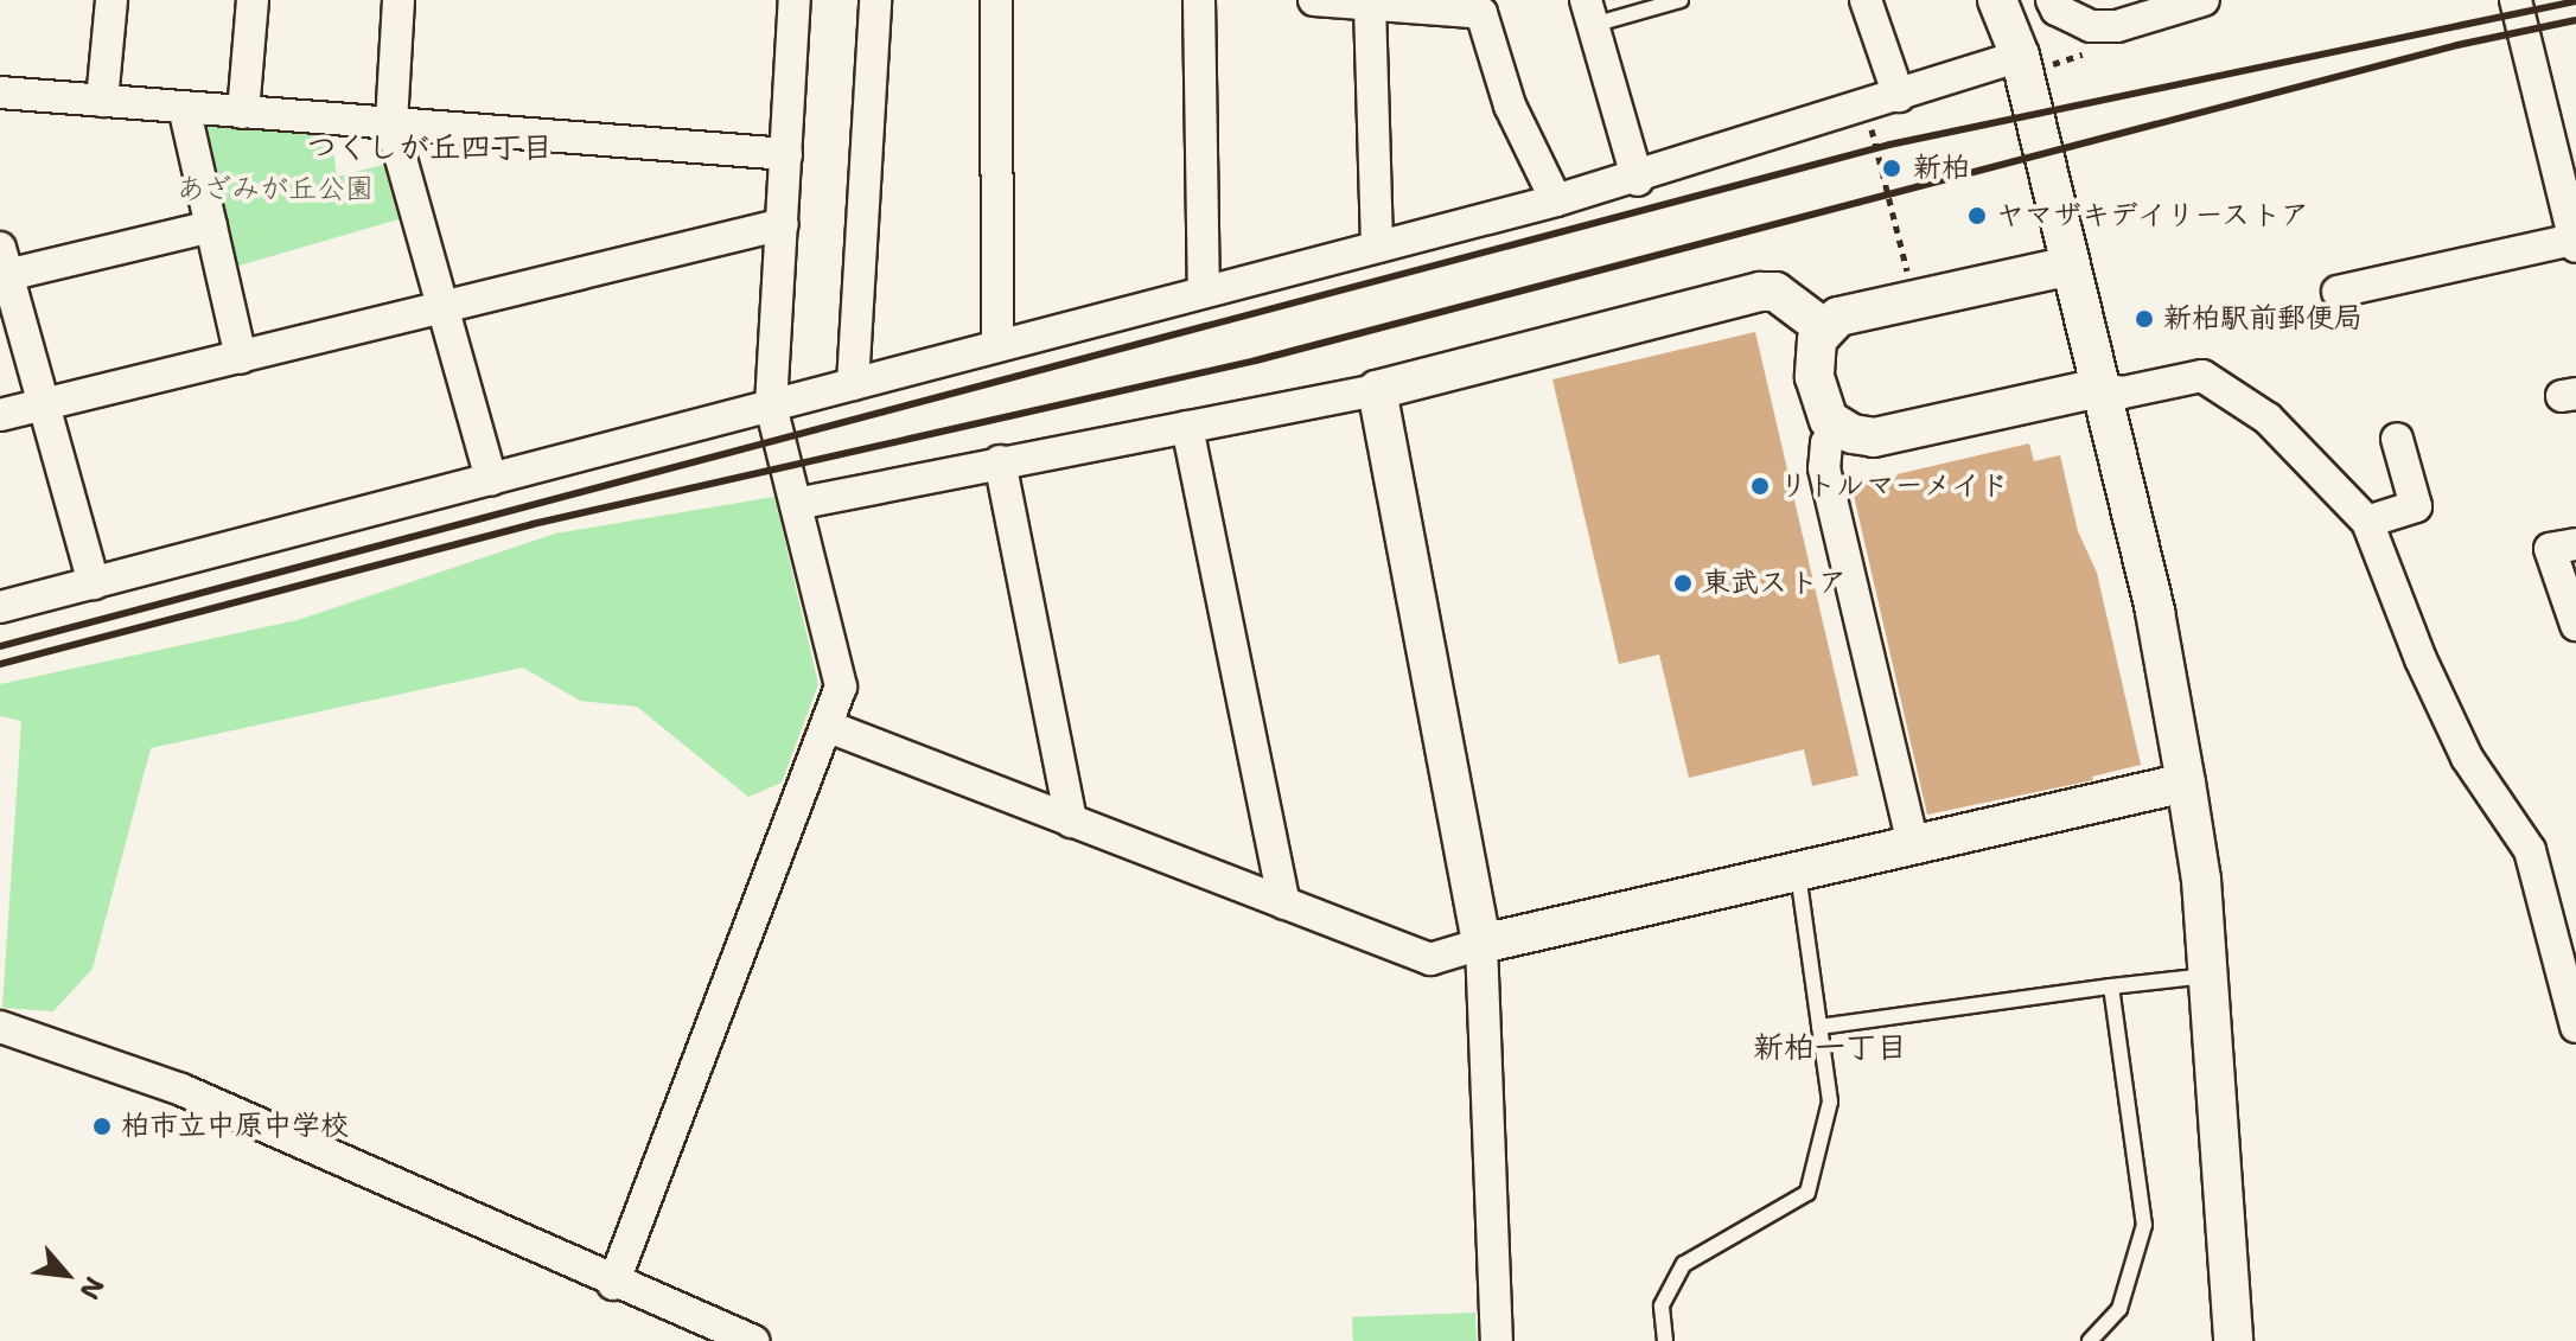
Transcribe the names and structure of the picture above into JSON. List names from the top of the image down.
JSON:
{
  "districts": ["つくしが丘四丁目", "新柏一丁目"],
  "parks": ["あざみが丘公園"],
  "places": [
    "新柏",
    "ヤマザキデイリーストア",
    "新柏駅前郵便局",
    "リトルマーメイド",
    "東武ストア",
    "柏市立中原中学校"
  ],
  "north": "bottom right"
}
